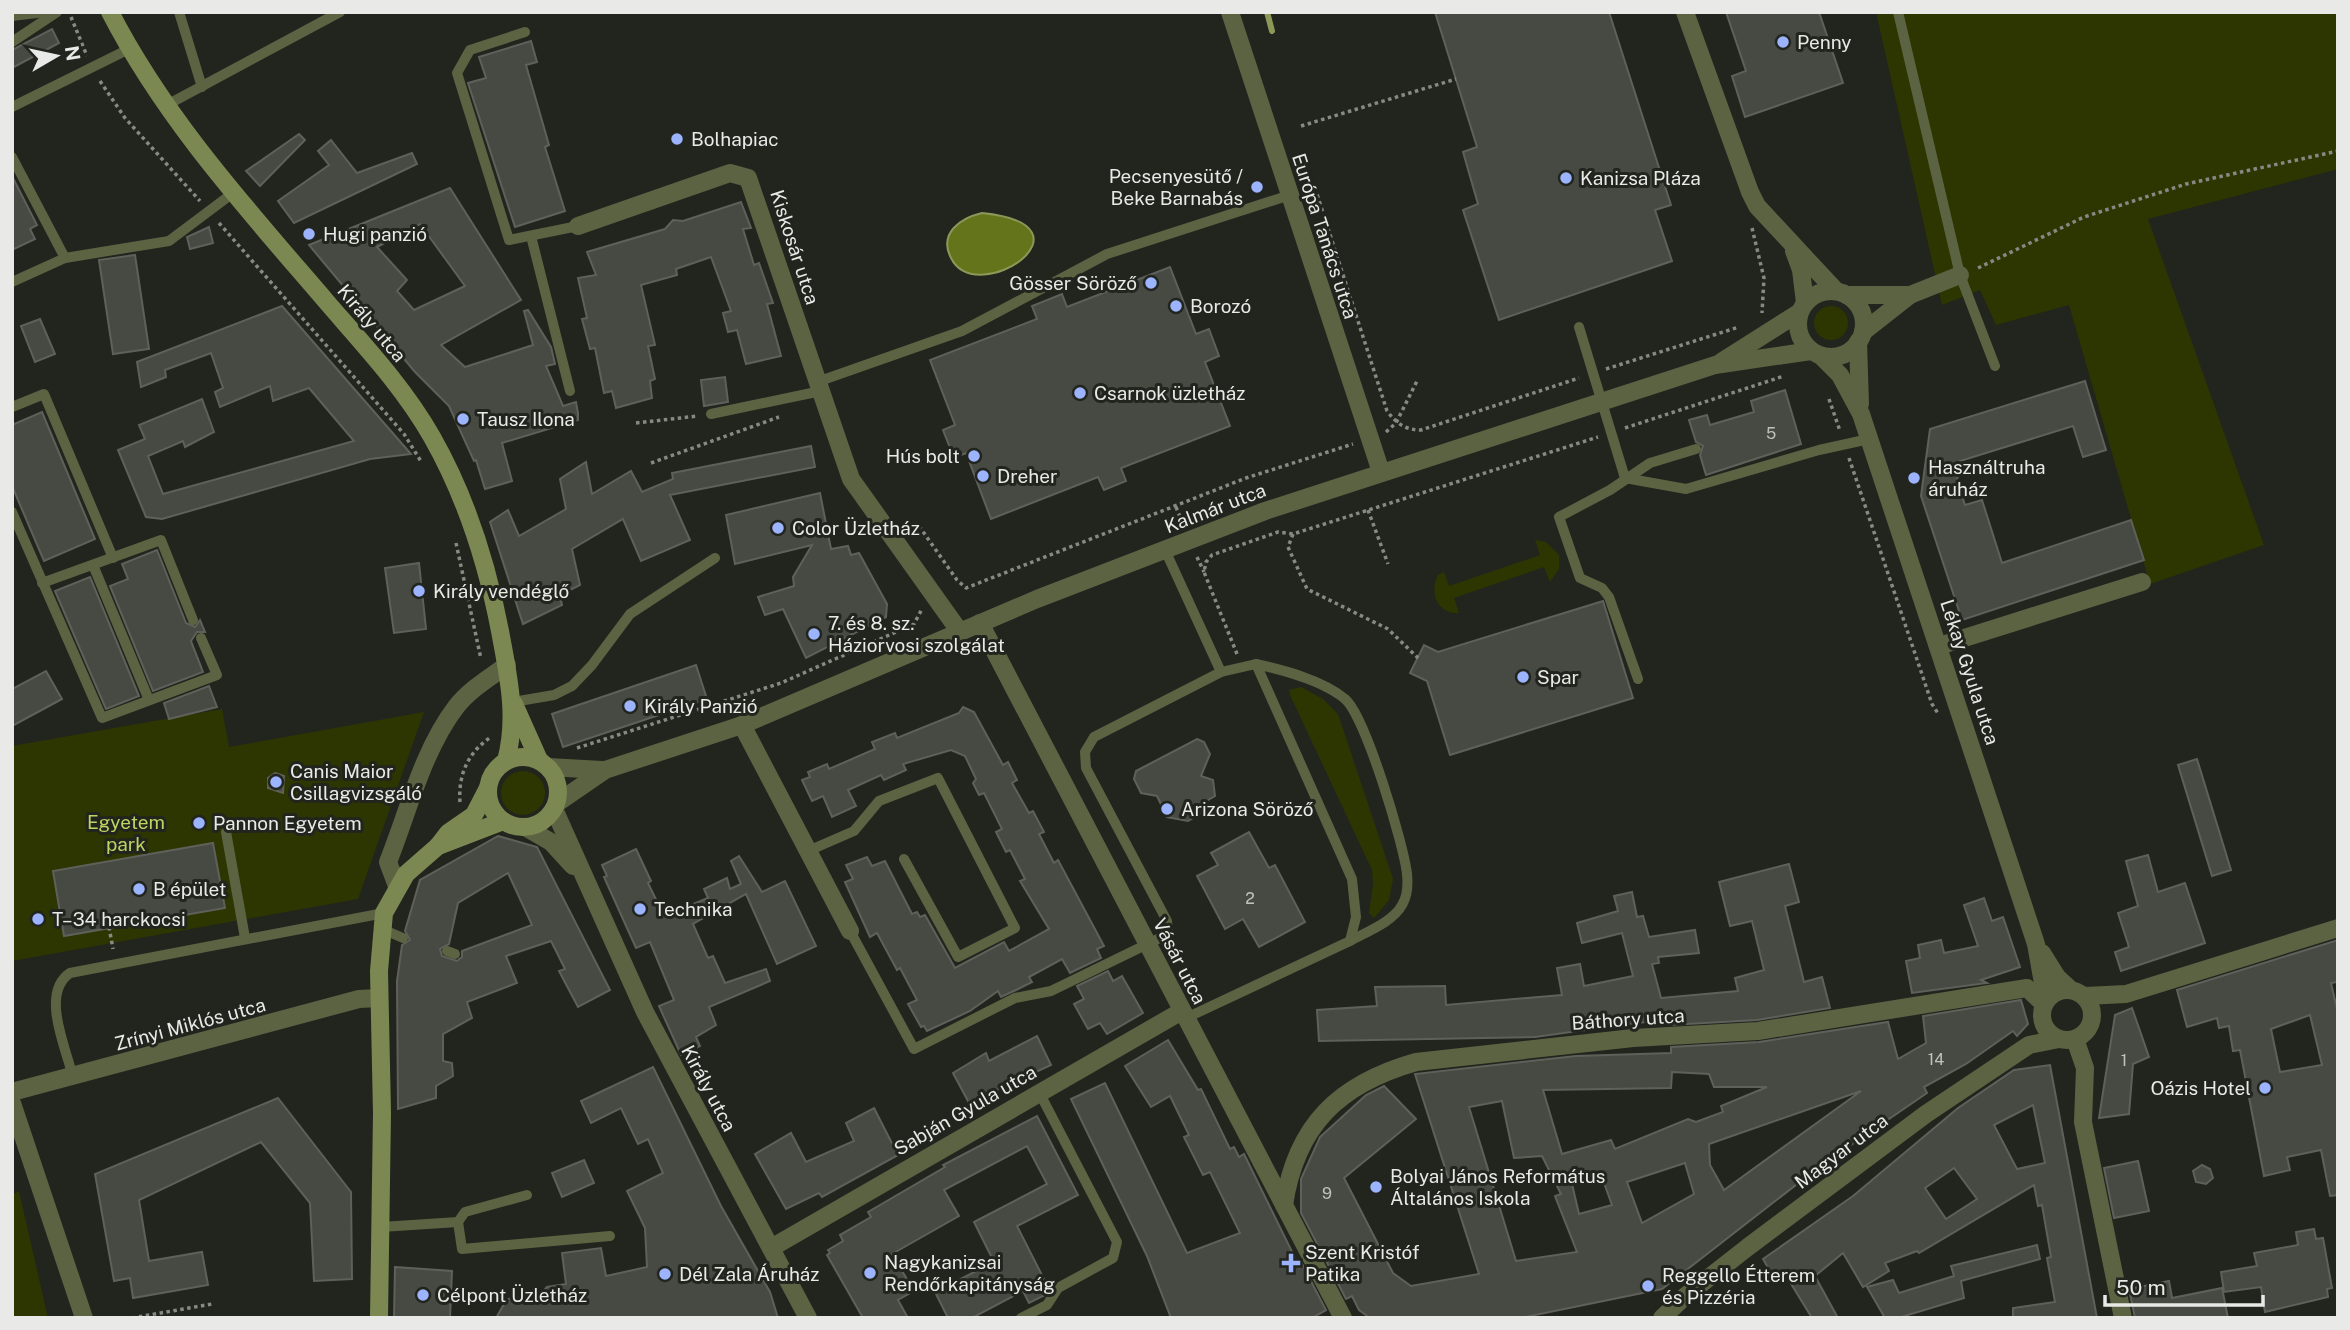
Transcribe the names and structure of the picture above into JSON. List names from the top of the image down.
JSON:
{
  "streets": {
    "main road": ["Király utca"],
    "street": [
      "Európa Tanács utca",
      "Kiskosár utca",
      "Kalmár utca",
      "Lékay Gyula utca",
      "Vásár utca",
      "Báthory utca",
      "Zrínyi Miklós utca",
      "Sabján Gyula utca",
      "Magyar utca"
    ]
  },
  "crossings": [
    ["Európa Tanács utca", "Kalmár utca"],
    ["Király utca", "Kalmár utca"],
    ["Király utca", "Sabján Gyula utca"],
    ["Kalmár utca", "Vásár utca"],
    ["Vásár utca", "Báthory utca"],
    ["Vásár utca", "Sabján Gyula utca"],
    ["Báthory utca", "Magyar utca"]
  ],
  "parks": ["Egyetem park"],
  "places": {
    "other": [
      "Penny",
      "Bolhapiac",
      "Kanizsa Pláza",
      "Pecsenyesütő / Beke Barnabás",
      "Hugi panzió",
      "Gösser Söröző",
      "Borozó",
      "Csarnok üzletház",
      "Tausz Ilona",
      "Hús bolt",
      "Dreher",
      "Használtruha áruház",
      "Color Üzletház",
      "Király vendéglő",
      "7. és 8. sz. Háziorvosi szolgálat",
      "Spar",
      "Király Panzió",
      "Canis Maior Csillagvizsgáló",
      "Arizona Söröző",
      "Pannon Egyetem",
      "B épület",
      "Technika",
      "T–34 harckocsi",
      "Oázis Hotel",
      "Bolyai János Református Általános Iskola",
      "Nagykanizsai Rendőrkapitányság",
      "Dél Zala Áruház",
      "Reggello Étterem és Pizzéria",
      "Célpont Üzletház"
    ],
    "health": ["Szent Kristóf Patika"]
  },
  "house_numbers": [
    "5",
    "2",
    "14",
    "1",
    "9"
  ],
  "scale_bar": "50 m",
  "north": "right"
}
